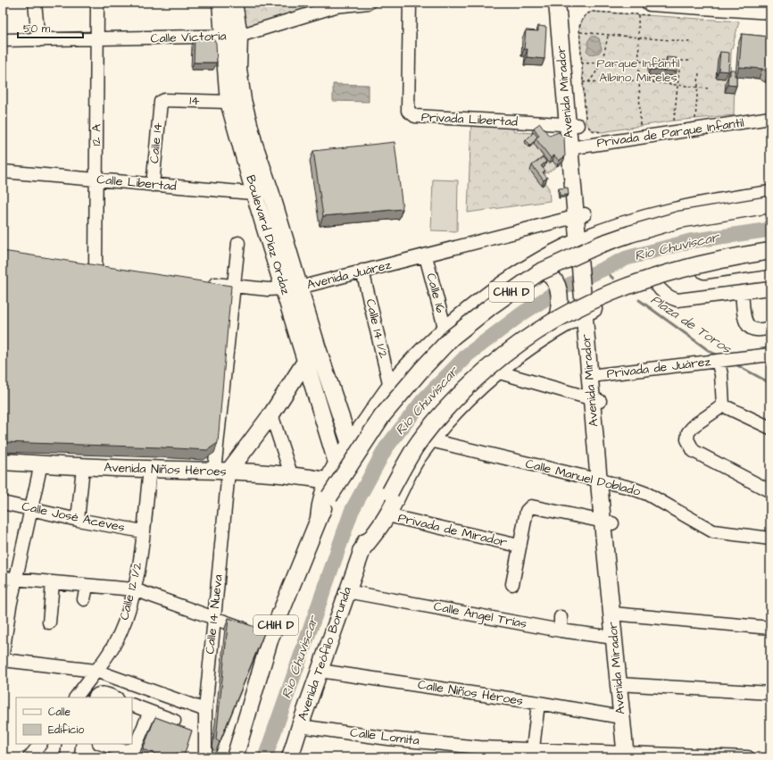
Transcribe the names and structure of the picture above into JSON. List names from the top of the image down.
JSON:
{
  "streets": {
    "main road": [
      "Avenida Mirador",
      "Boulevard Díaz Ordaz",
      "CHIH D",
      "Avenida Niños Héroes",
      "Avenida Teófilo Borunda"
    ],
    "street": [
      "Calle Victoria",
      "14",
      "Privada Libertad",
      "Privada de Parque Infantil",
      "12 A",
      "Calle 14",
      "Calle Libertad",
      "Avenida Juárez",
      "Calle 16",
      "Calle 14 1/2",
      "Privada de Juárez",
      "Calle Manuel Doblado",
      "Calle José Aceves",
      "Privada de Mirador",
      "Calle 12 1/2",
      "Calle 14 Nueva",
      "Calle Ángel Trías",
      "Calle Niños Héroes",
      "Calle Lomita"
    ]
  },
  "crossings": [
    ["Calle Victoria", "12 A"],
    ["Calle Victoria", "Boulevard Díaz Ordaz"],
    ["Avenida Mirador", "Privada Libertad"],
    ["Avenida Mirador", "Privada de Parque Infantil"],
    ["Avenida Mirador", "Avenida Juárez"],
    ["Avenida Mirador", "Privada de Juárez"],
    ["Avenida Mirador", "Calle Manuel Doblado"],
    ["Avenida Mirador", "Privada de Mirador"],
    ["Avenida Mirador", "Calle Ángel Trías"],
    ["Avenida Mirador", "Avenida Teófilo Borunda"],
    ["Avenida Mirador", "Calle Niños Héroes"],
    ["Avenida Mirador", "Calle Lomita"],
    ["14", "Calle 14"],
    ["14", "Boulevard Díaz Ordaz"],
    ["12 A", "Calle Libertad"],
    ["Calle 14", "Calle Libertad"],
    ["Calle Libertad", "Boulevard Díaz Ordaz"],
    ["Boulevard Díaz Ordaz", "Avenida Juárez"],
    ["Avenida Juárez", "Calle 16"],
    ["Avenida Juárez", "Calle 14 1/2"],
    ["Avenida Juárez", "Calle 14 Nueva"],
    ["Avenida Niños Héroes", "Calle 12 1/2"],
    ["Avenida Niños Héroes", "Calle 14 Nueva"],
    ["Calle Manuel Doblado", "Avenida Teófilo Borunda"],
    ["Calle José Aceves", "Calle 12 1/2"],
    ["Privada de Mirador", "Avenida Teófilo Borunda"],
    ["Calle Ángel Trías", "Avenida Teófilo Borunda"],
    ["Avenida Teófilo Borunda", "Calle Niños Héroes"],
    ["Avenida Teófilo Borunda", "Calle Lomita"]
  ],
  "water": ["Rio Chuviscar", "Plaza de Toros"],
  "parks": ["Parque Infantil Albino Mireles"],
  "legend": ["Calle", "Edificio"],
  "scale_bar": "50 m"
}
